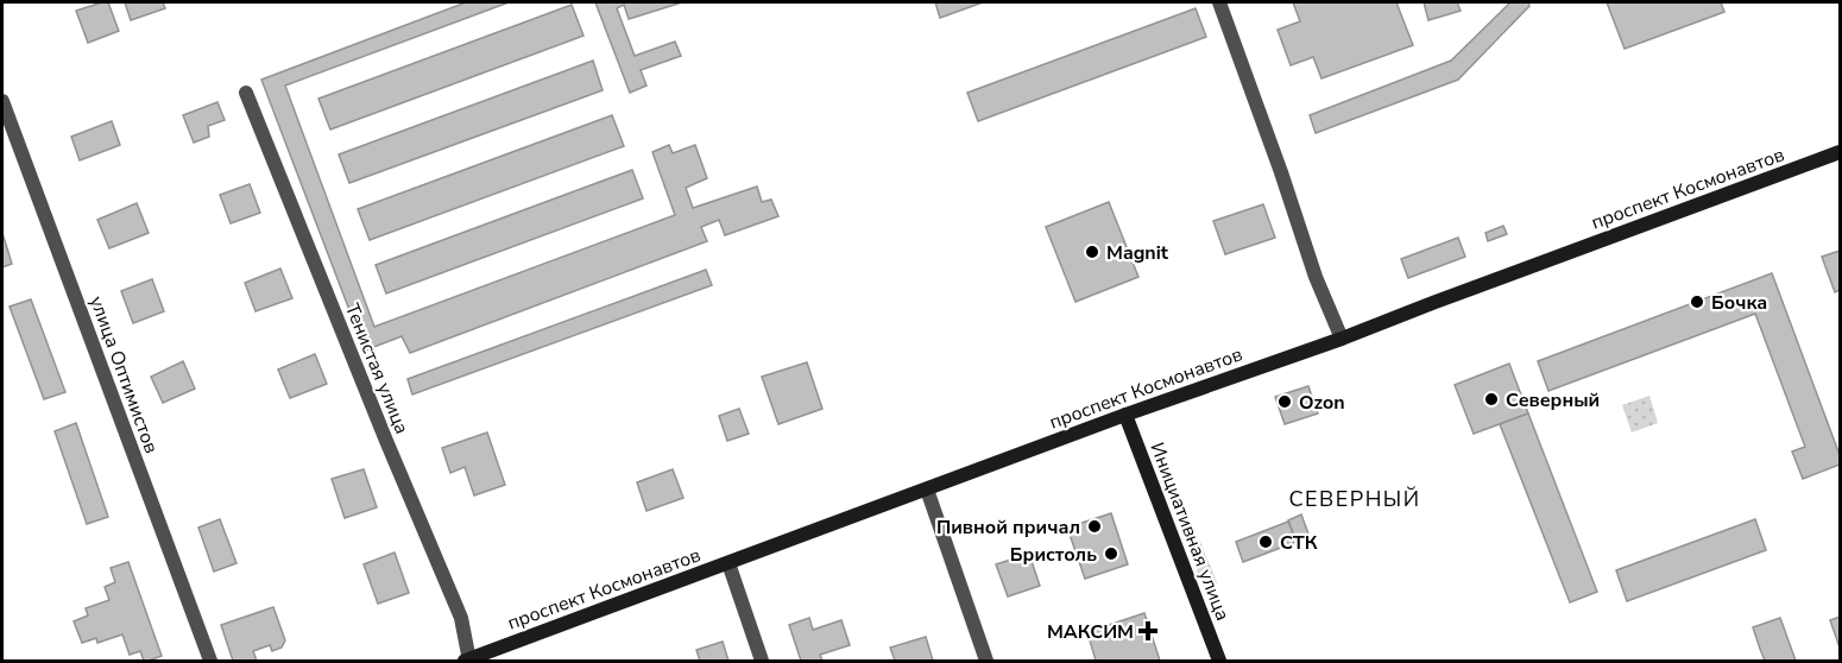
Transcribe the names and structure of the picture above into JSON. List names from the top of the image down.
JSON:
{
  "streets": {
    "main road": ["проспект Космонавтов", "Инициативная улица"],
    "street": ["Тенистая улица", "улица Оптимистов"]
  },
  "crossings": [
    ["проспект Космонавтов", "Тенистая улица"],
    ["проспект Космонавтов", "Инициативная улица"]
  ],
  "districts": ["СЕВЕРНЫЙ"],
  "places": {
    "other": [
      "Magnit",
      "Бочка",
      "Северный",
      "Ozon",
      "Пивной причал",
      "СТК",
      "Бристоль"
    ],
    "health": ["МАКСИМ"]
  }
}
